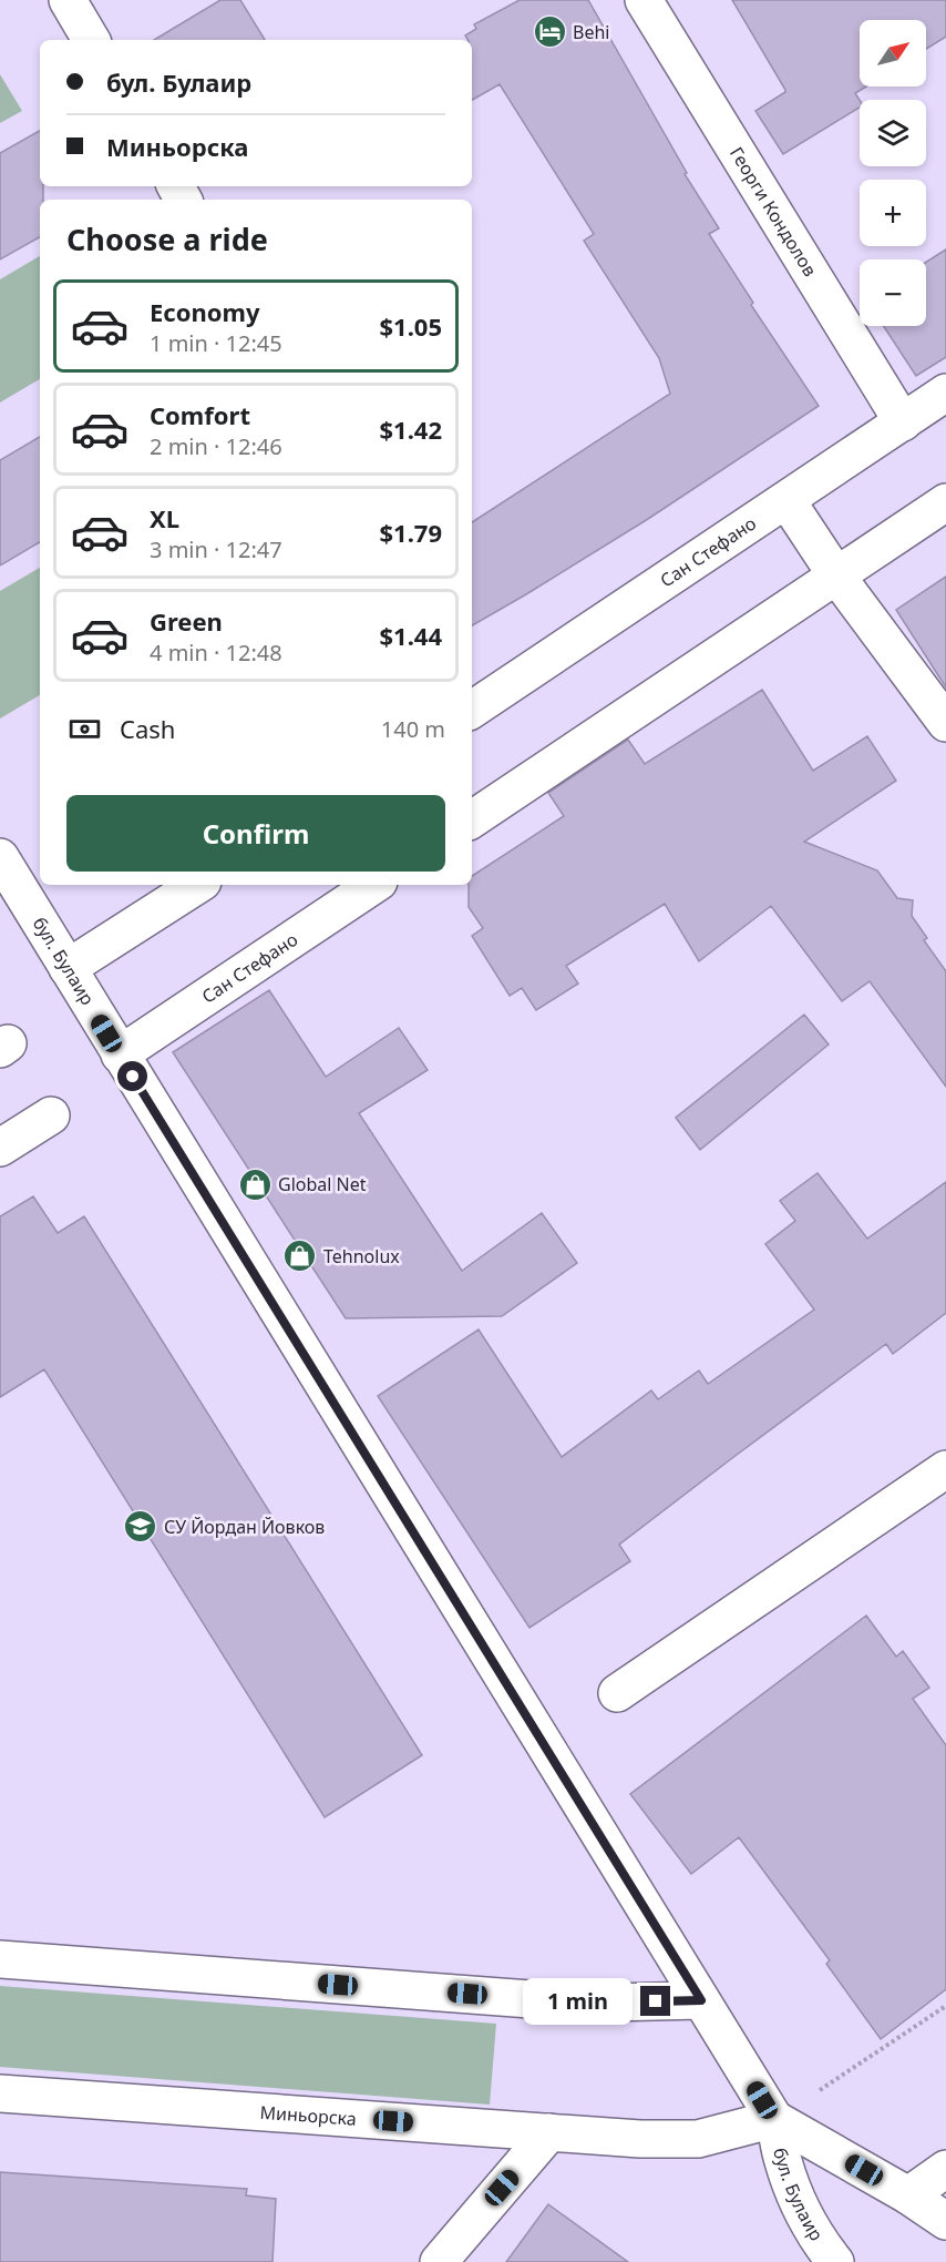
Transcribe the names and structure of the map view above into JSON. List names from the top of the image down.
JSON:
{
  "streets": {
    "main road": [
      "Георги Кондолов",
      "Сан Стефано",
      "бул. Булаир",
      "Миньорска"
    ]
  },
  "crossings": [
    ["Георги Кондолов", "Сан Стефано"],
    ["Сан Стефано", "бул. Булаир"],
    ["бул. Булаир", "Миньорска"]
  ],
  "places": {
    "hotel": ["Behi"],
    "shop": ["Global Net", "Tehnolux"],
    "school or university": ["СУ Йордан Йовков"]
  },
  "north": "top right",
  "page": {
    "map_buttons": ["+", "−"],
    "banner": ["бул. Булаир", "Миньорска"],
    "heading": "Choose a ride",
    "list": [
      {
        "name": "Economy",
        "note": "1 min · 12:45",
        "value": "$1.05"
      },
      {
        "name": "Comfort",
        "note": "2 min · 12:46",
        "value": "$1.42"
      },
      {
        "name": "XL",
        "note": "3 min · 12:47",
        "value": "$1.79"
      },
      {
        "name": "Green",
        "note": "4 min · 12:48",
        "value": "$1.44"
      }
    ],
    "pay": ["Cash", "140 m"],
    "buttons": "Confirm",
    "bubble": "1 min"
  }
}
